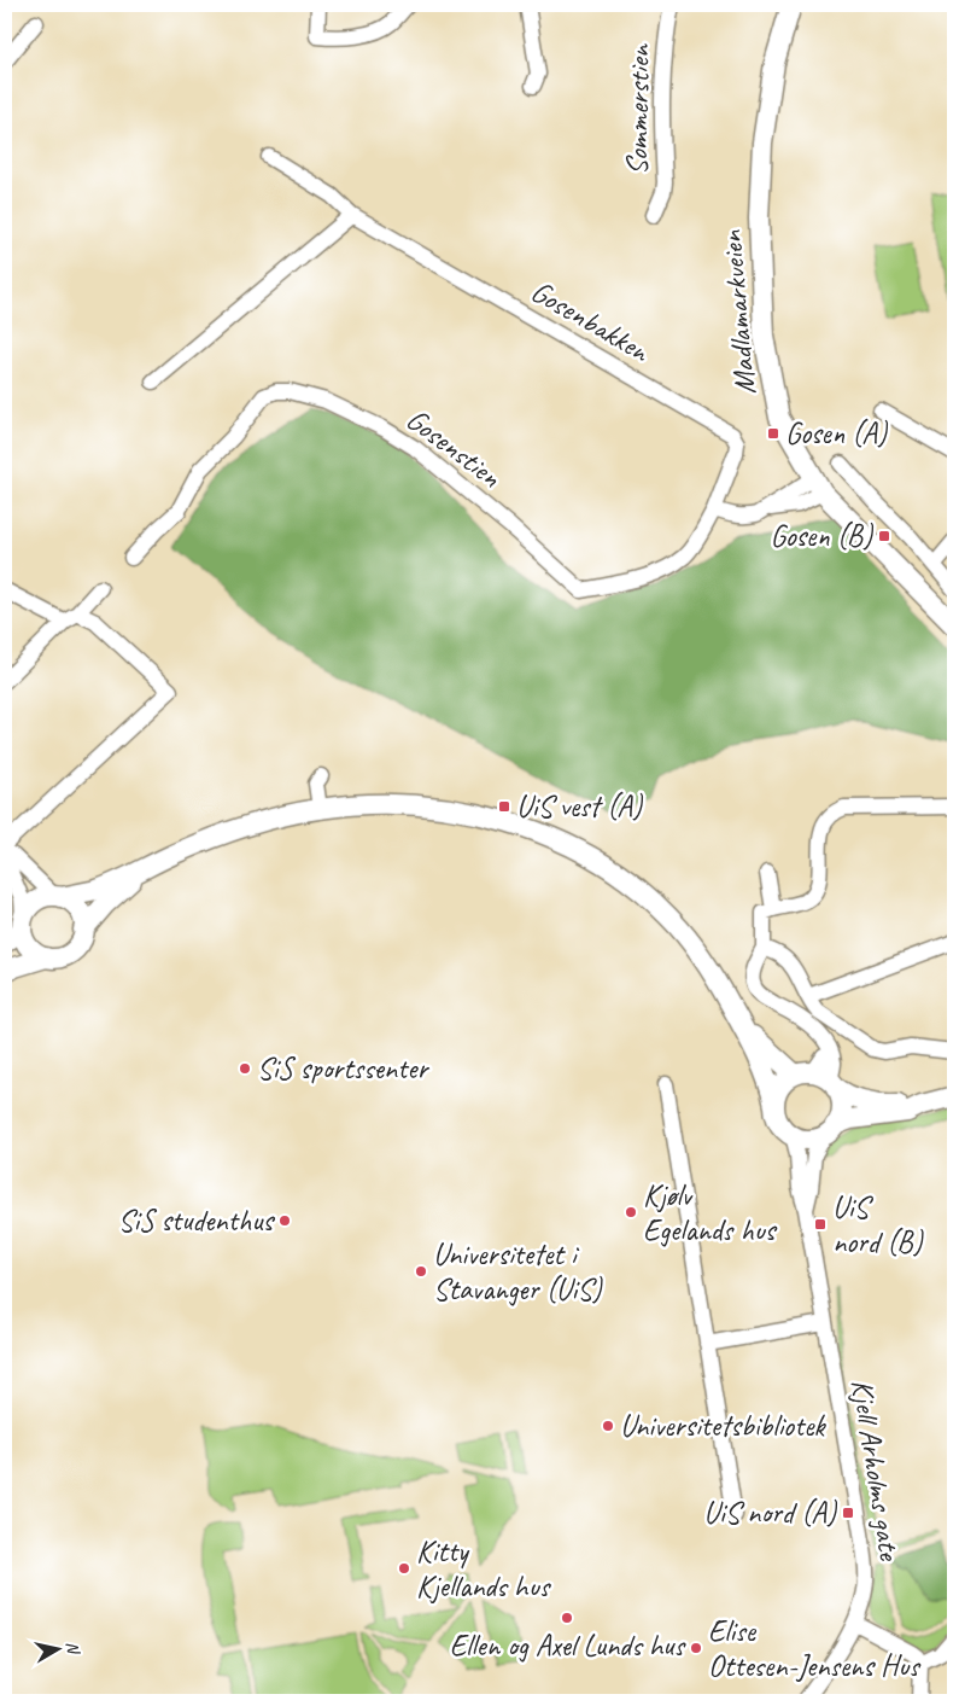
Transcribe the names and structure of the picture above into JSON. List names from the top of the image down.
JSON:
{
  "streets": {
    "main road": ["Madlamarkveien"],
    "street": [
      "Sommerstien",
      "Gosenbakken",
      "Gosenstien",
      "Kjell Arholms gate"
    ]
  },
  "crossings": [
    ["Gosenbakken", "Gosenstien"]
  ],
  "places": {
    "transit": [
      "Gosen (A)",
      "Gosen (B)",
      "UiS vest (A)",
      "UiS nord (B)",
      "UiS nord (A)"
    ],
    "other": [
      "SiS sportssenter",
      "Kjølv Egelands hus",
      "SiS studenthus",
      "Universitetet i Stavanger (UiS)",
      "Universitetsbibliotek",
      "Kitty Kjellands hus",
      "Ellen og Axel Lunds hus",
      "Elise Ottesen-Jensens Hus"
    ]
  },
  "north": "right"
}
